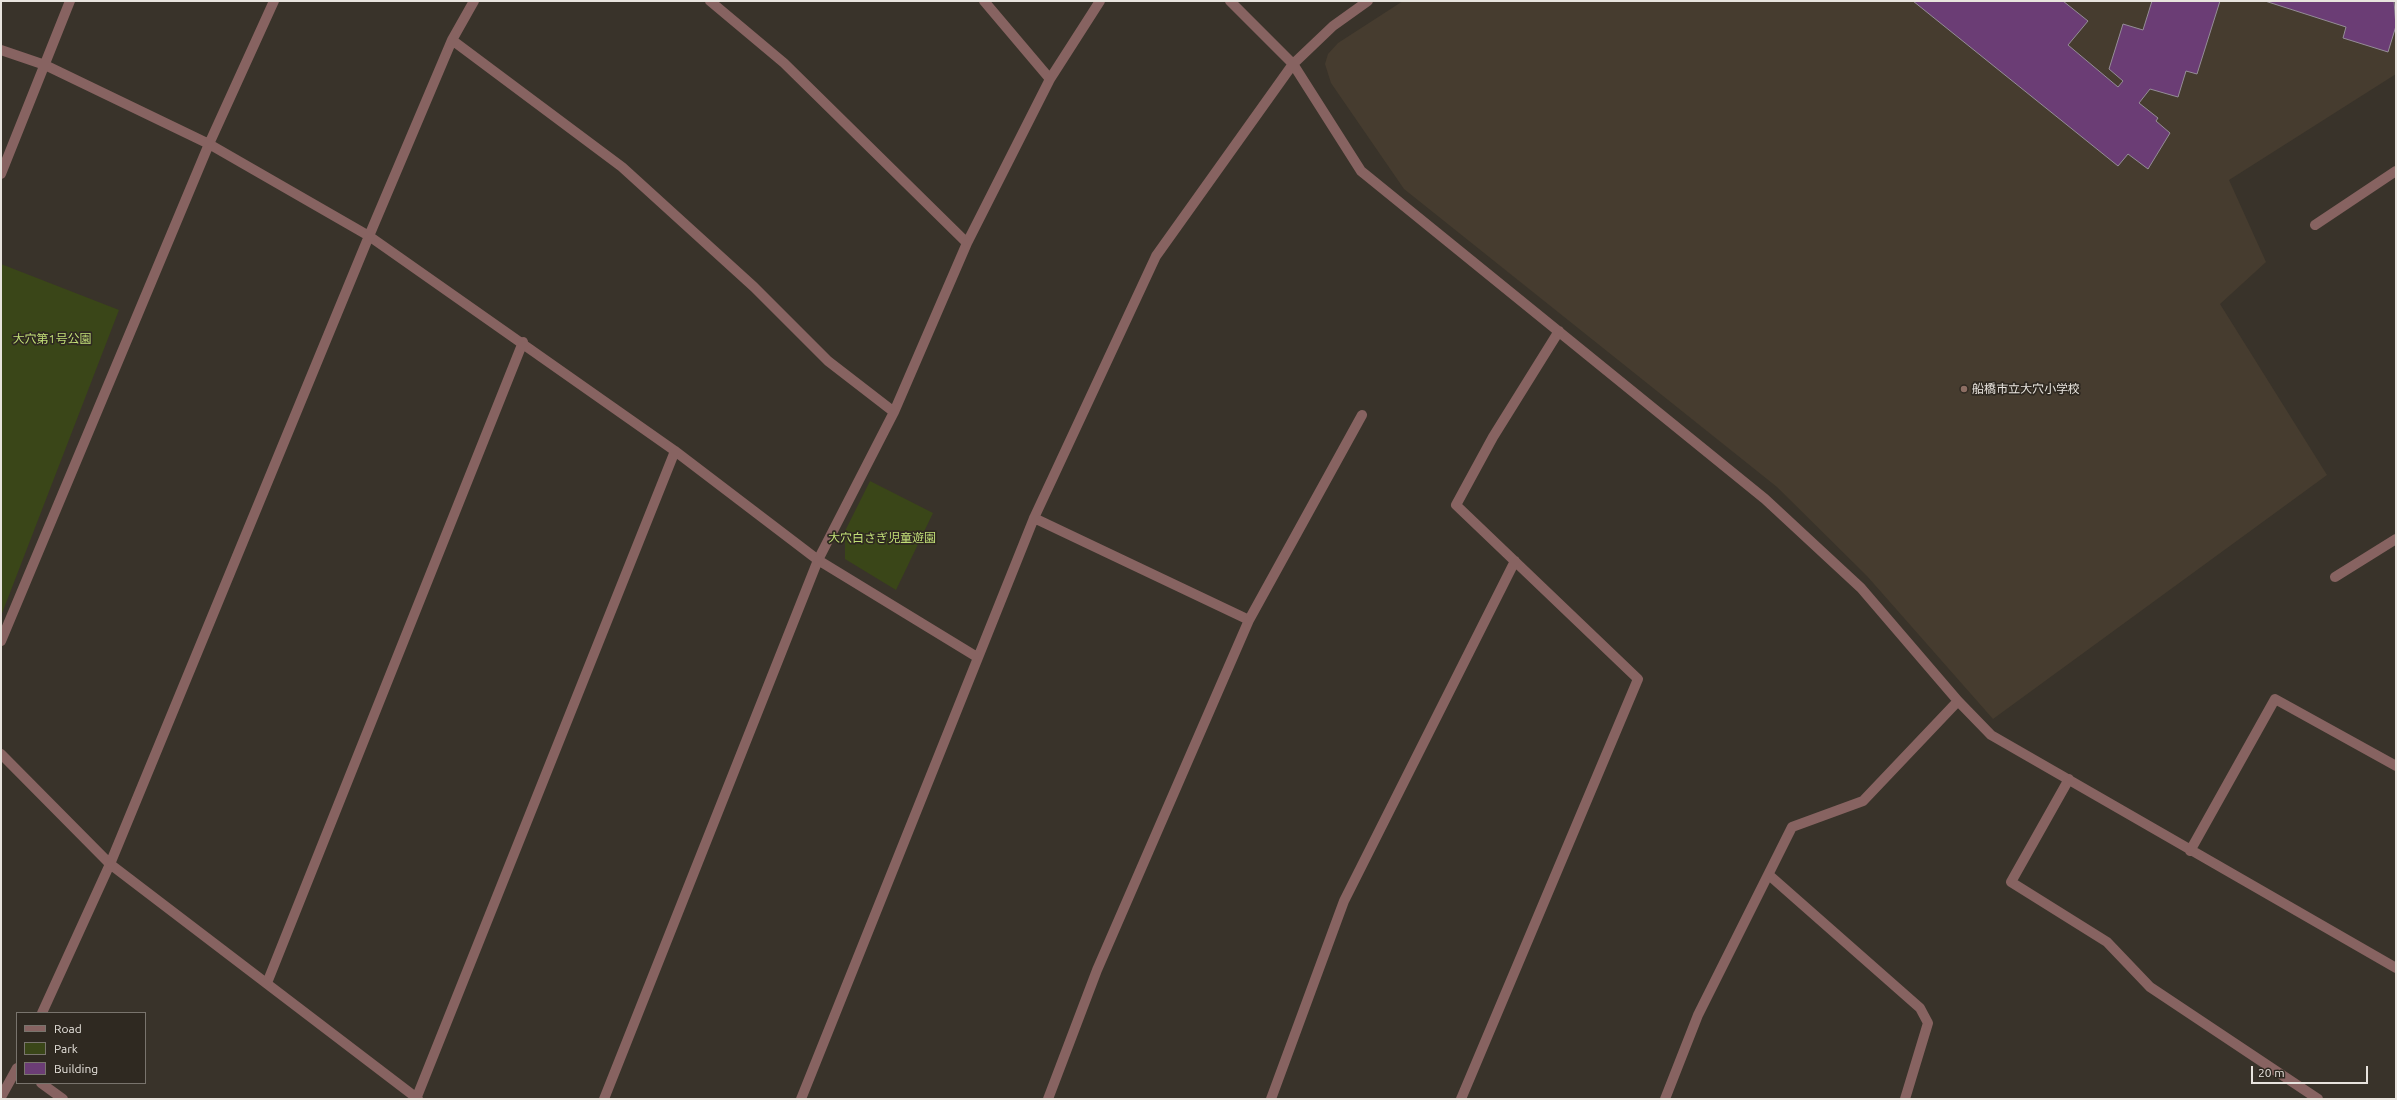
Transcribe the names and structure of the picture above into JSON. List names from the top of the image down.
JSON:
{
  "parks": ["大穴第1号公園", "大穴白さぎ児童遊園"],
  "places": ["船橋市立大穴小学校"],
  "legend": ["Road", "Park", "Building"],
  "scale_bar": "20 m"
}
